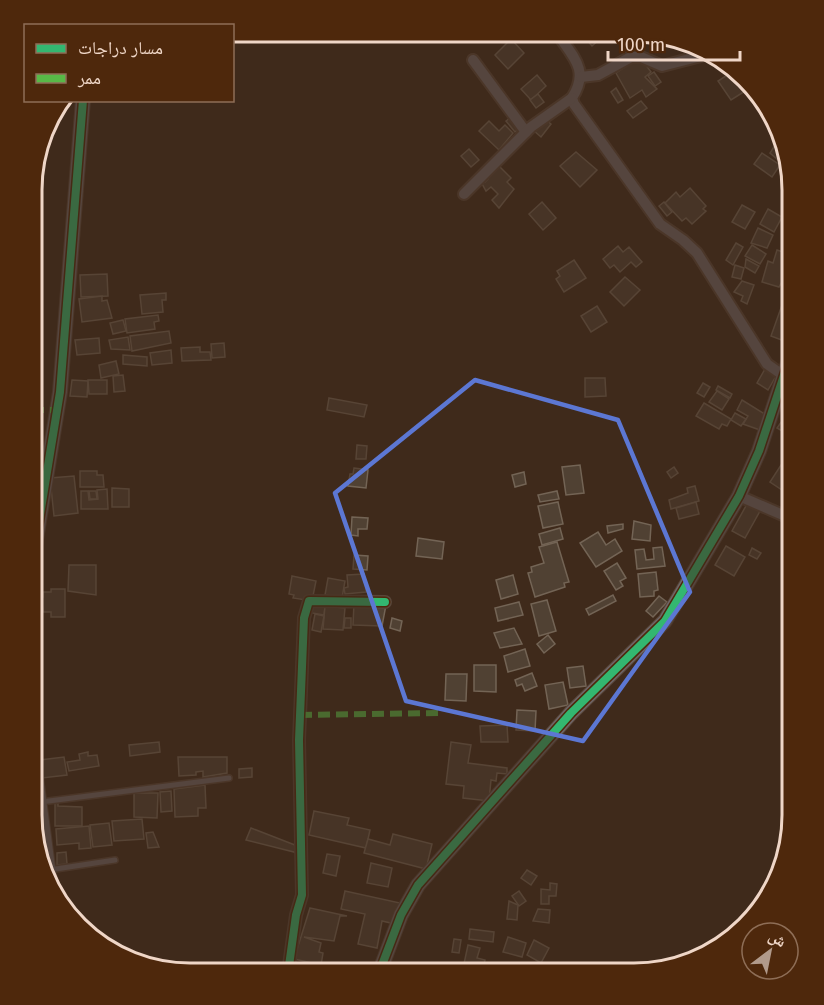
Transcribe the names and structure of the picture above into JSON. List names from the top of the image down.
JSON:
{
  "legend": ["مسار دراجات", "ممر"],
  "scale_bar": "100 m",
  "north": "top right"
}
